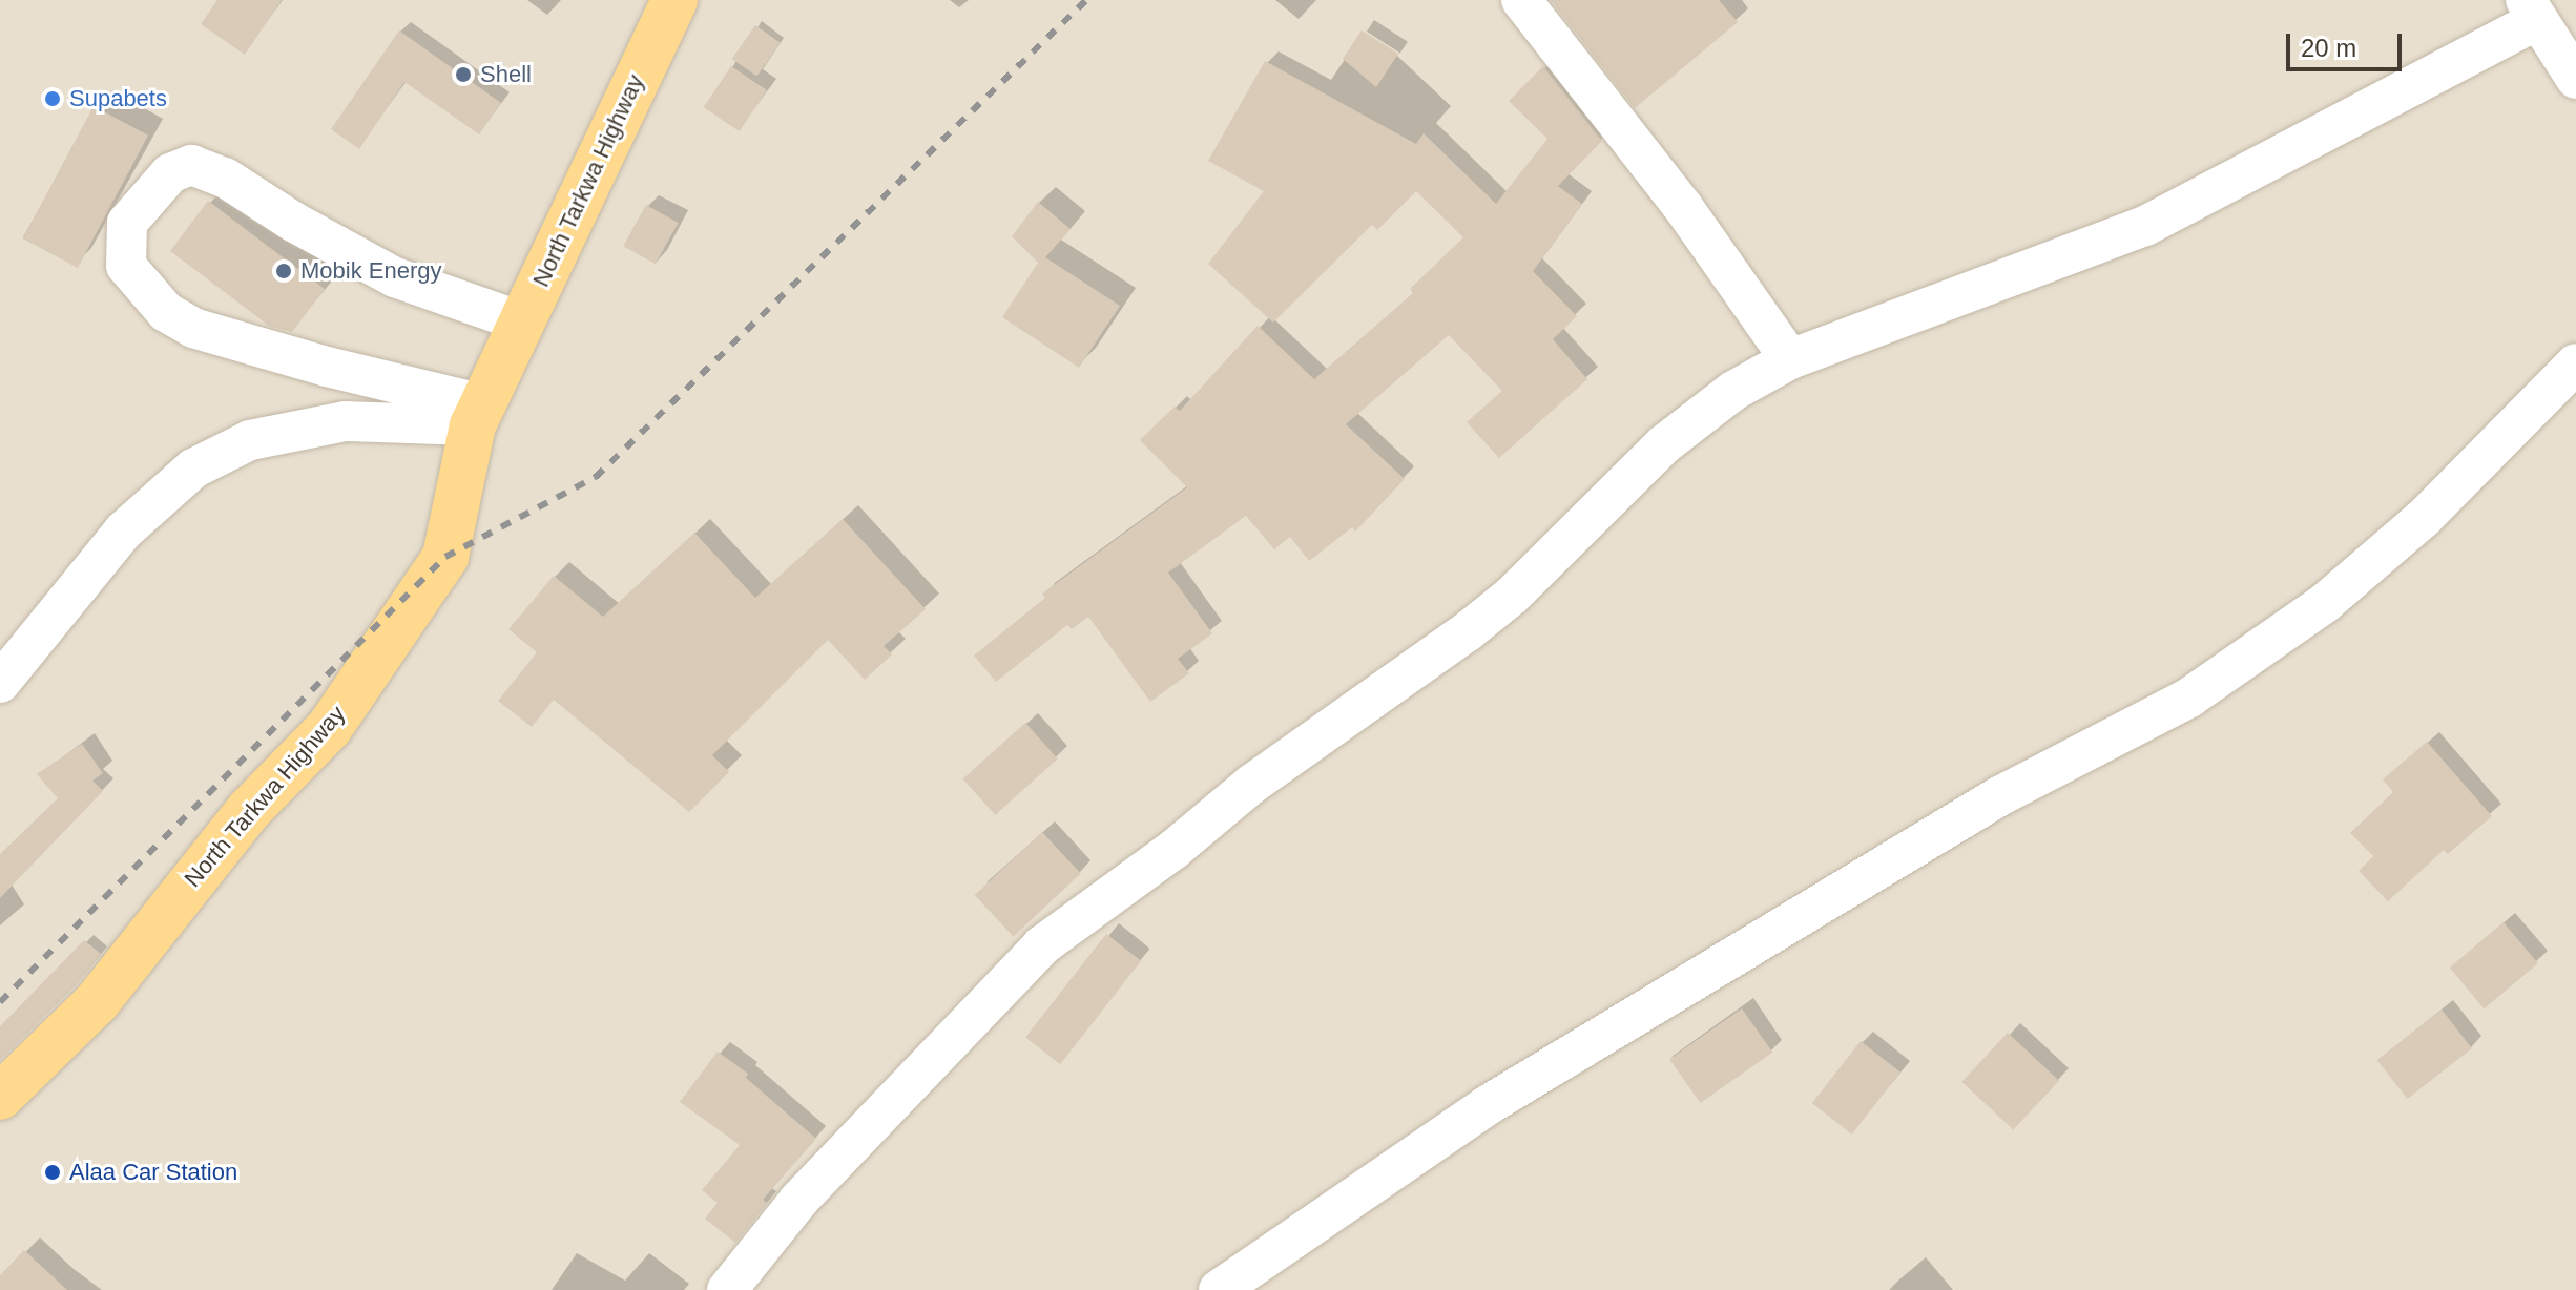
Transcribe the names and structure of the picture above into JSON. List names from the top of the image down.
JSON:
{
  "streets": {
    "main road": ["North Tarkwa Highway"]
  },
  "places": [
    "Shell",
    "Supabets",
    "Mobik Energy",
    "Alaa Car Station"
  ],
  "scale_bar": "20 m"
}
